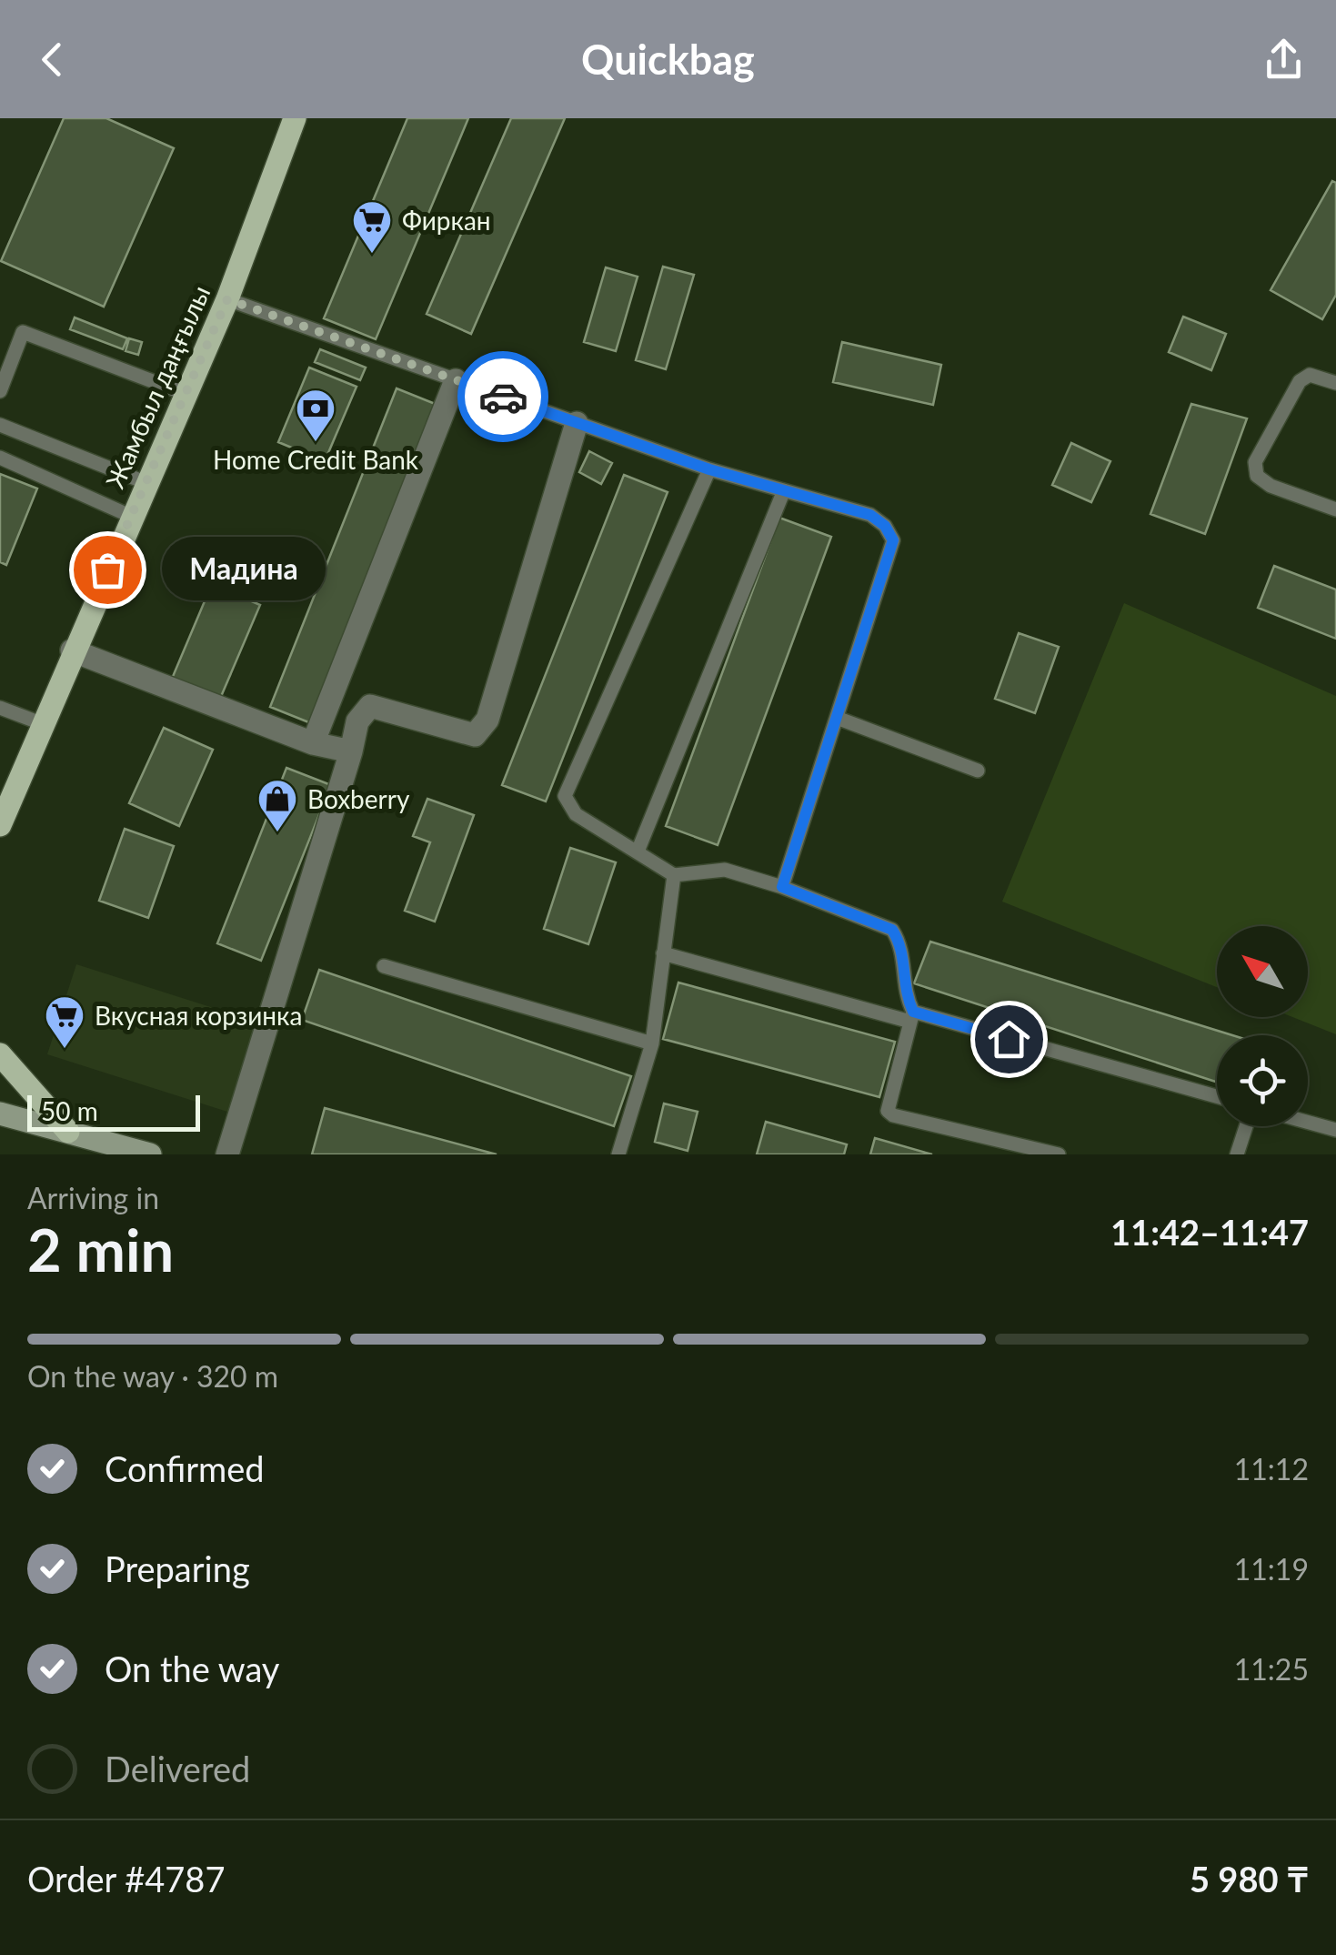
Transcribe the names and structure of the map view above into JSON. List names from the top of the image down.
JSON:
{
  "streets": {
    "main road": ["Жамбыл даңғылы"]
  },
  "places": {
    "supermarket": ["Фиркан", "Вкусная корзинка"],
    "bank": ["Home Credit Bank"],
    "other": ["Мадина"],
    "shop": ["Boxberry"]
  },
  "scale_bar": "50 m",
  "north": "top left",
  "page": {
    "header": "Quickbag",
    "bubble": "Мадина",
    "scale": "50 m",
    "heading": ["2 min", "Arriving in", "11:42–11:47"],
    "panel": ["Order #4787", "5 980 ₸"],
    "bar": "On the way · 320 m",
    "list": [
      ["Confirmed", "11:12"],
      ["Preparing", "11:19"],
      ["On the way", "11:25"],
      "Delivered"
    ]
  }
}
